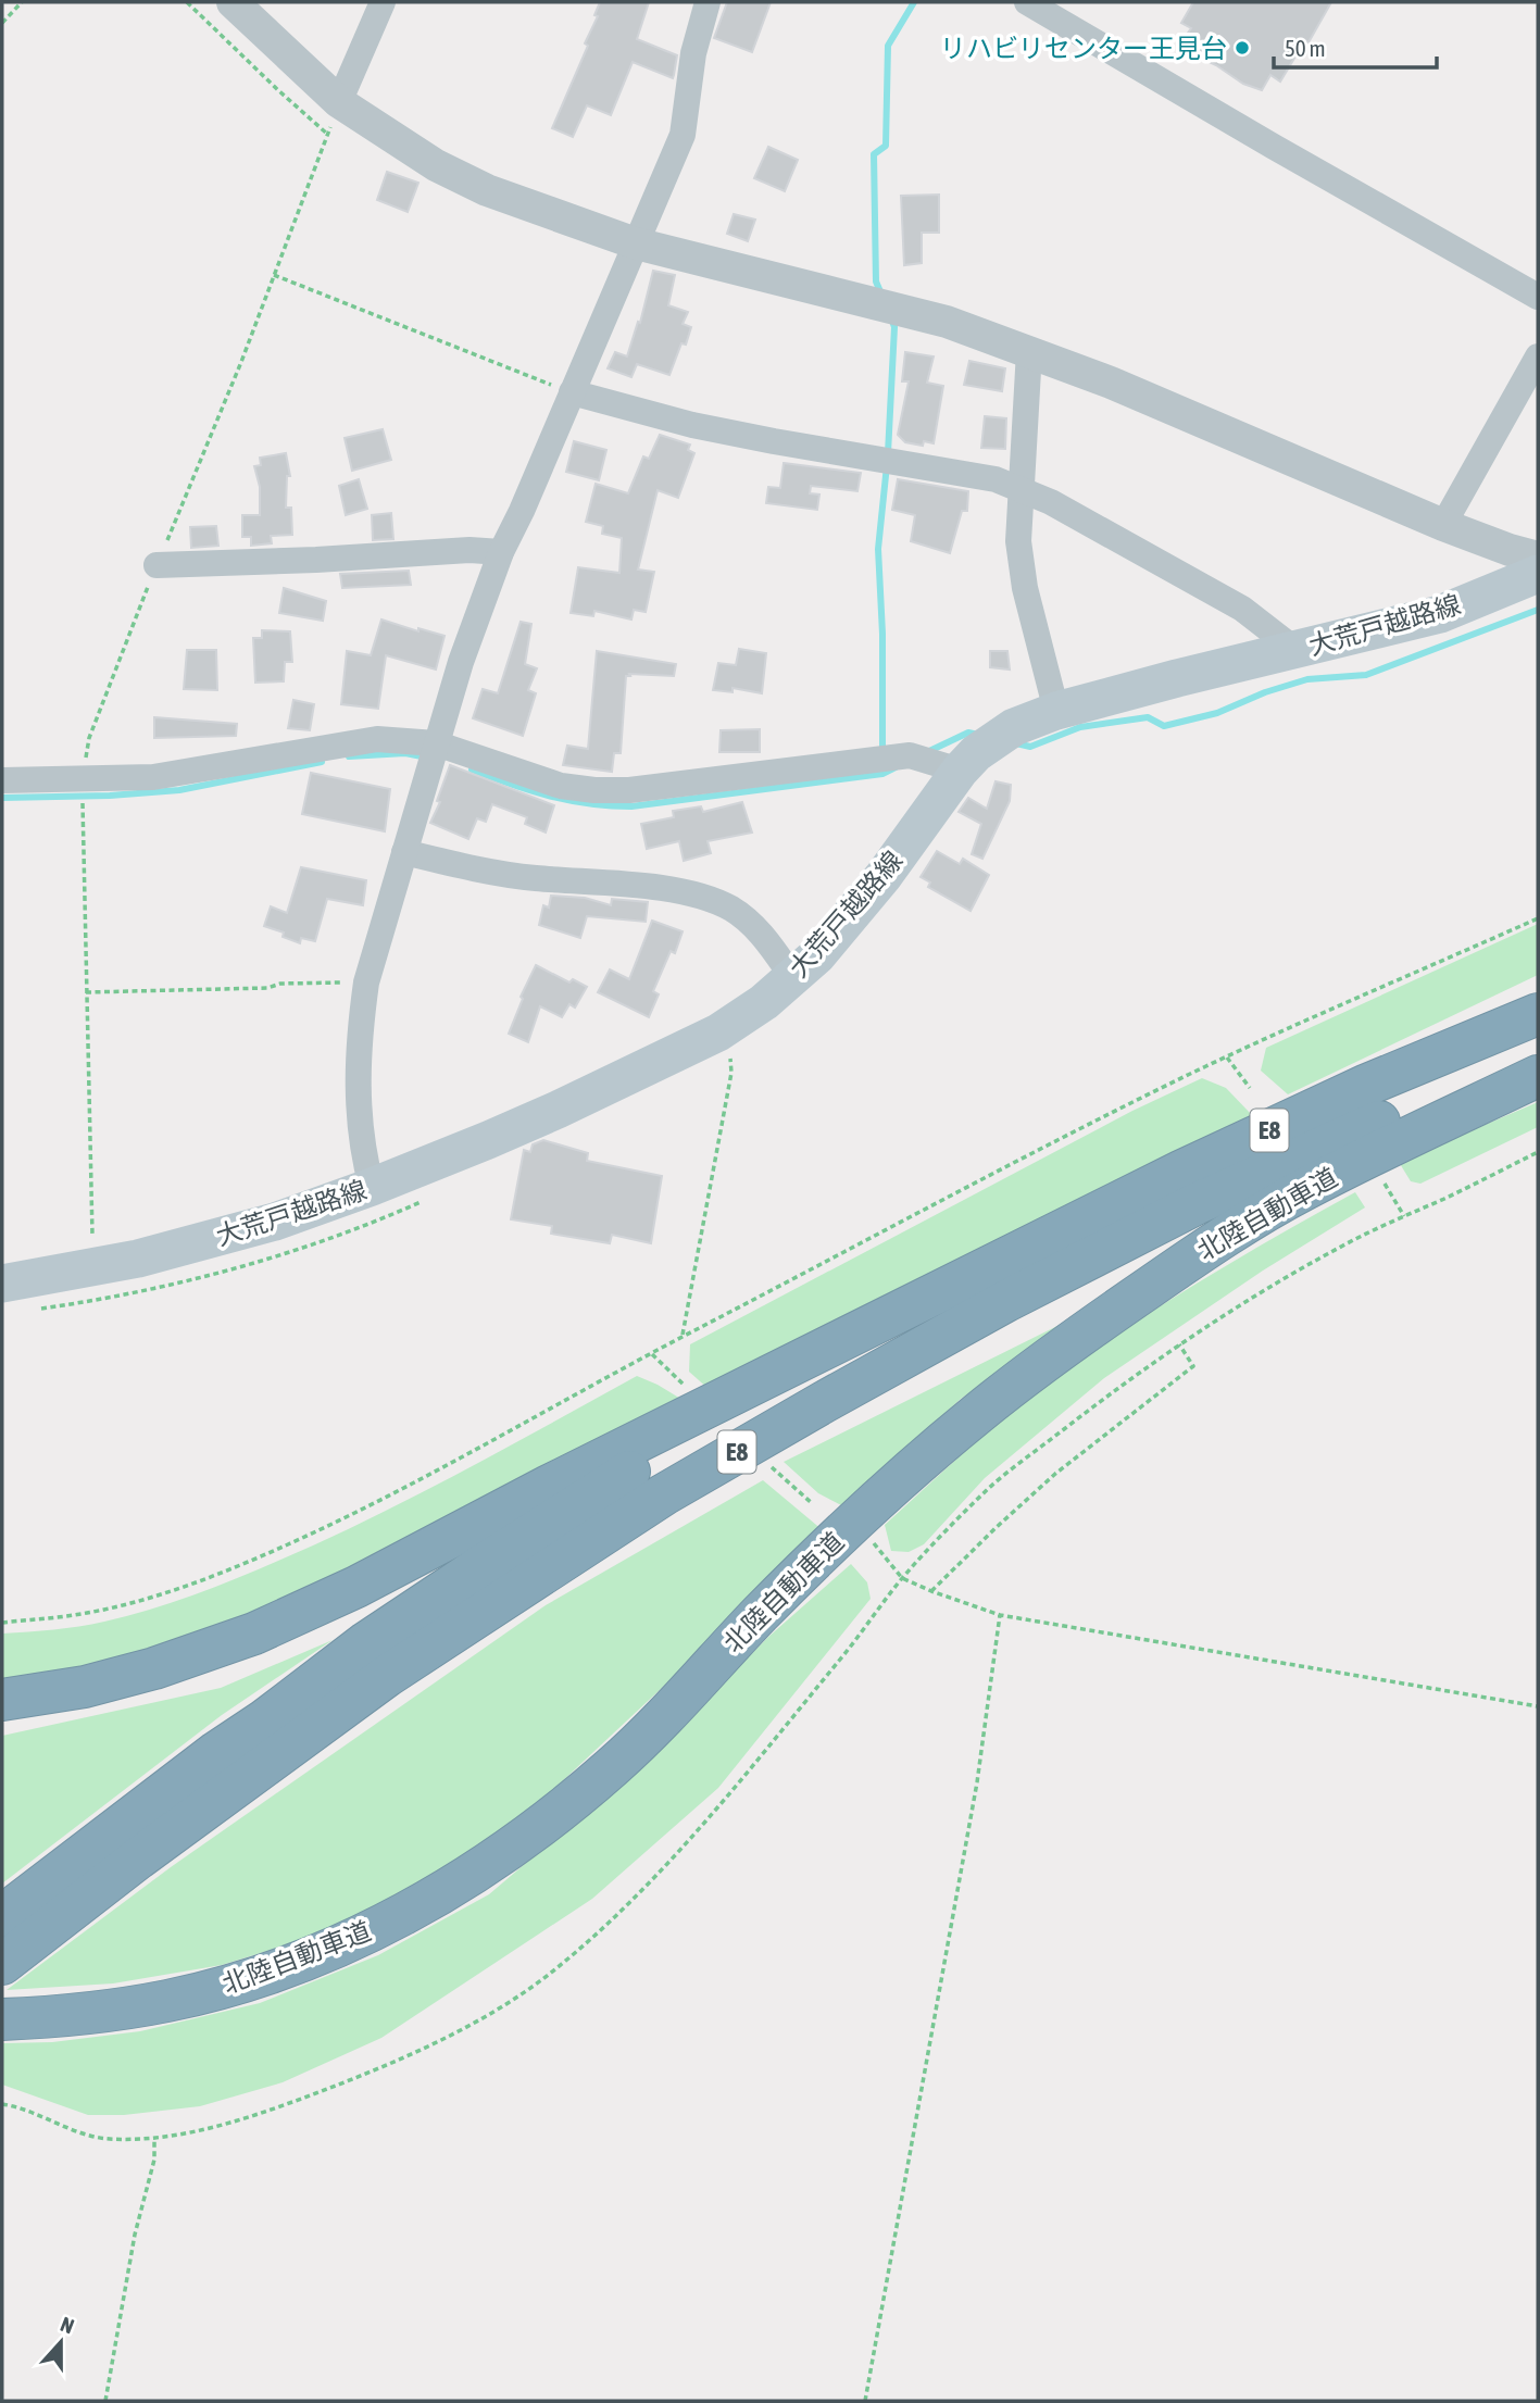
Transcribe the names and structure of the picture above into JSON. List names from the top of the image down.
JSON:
{
  "streets": {
    "highway": ["E8", "北陸自動車道"],
    "main road": ["大荒戸越路線"]
  },
  "places": ["リハビリセンター王見台"],
  "scale_bar": "50 m",
  "north": "top"
}
